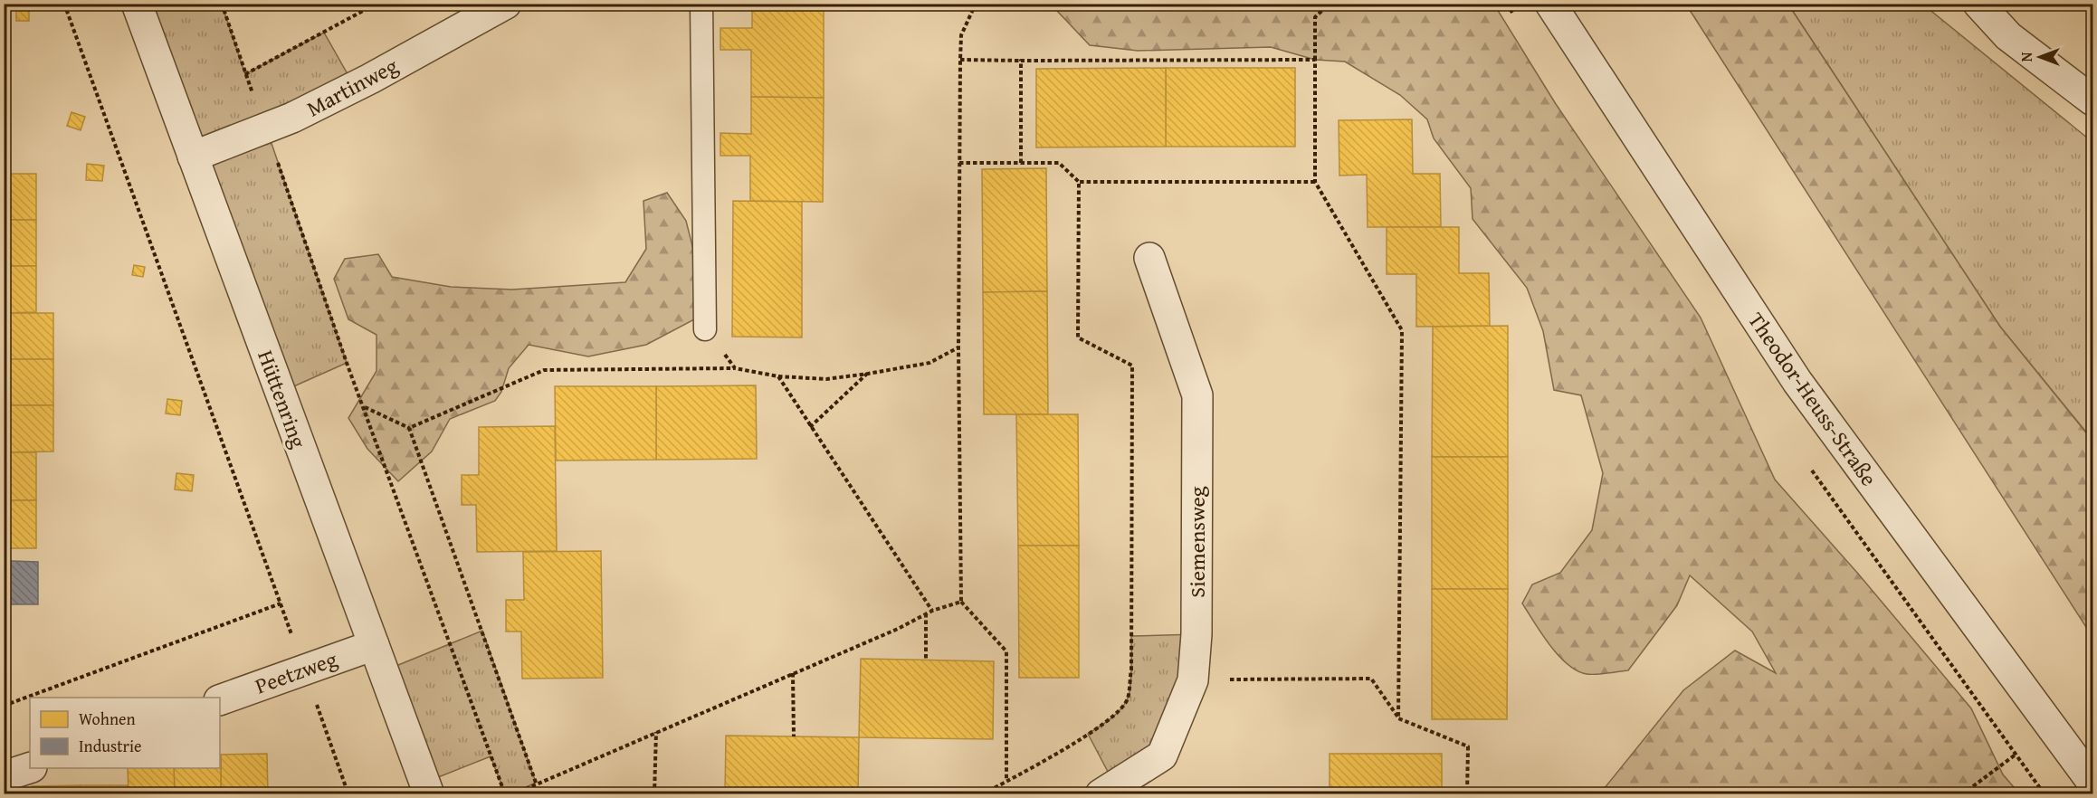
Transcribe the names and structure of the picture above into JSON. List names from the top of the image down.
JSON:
{
  "streets": {
    "street": [
      "Martinweg",
      "Hüttenring",
      "Theodor-Heuss-Straße",
      "Siemensweg",
      "Peetzweg"
    ]
  },
  "crossings": [
    ["Martinweg", "Hüttenring"],
    ["Hüttenring", "Peetzweg"]
  ],
  "legend": ["Wohnen", "Industrie"],
  "north": "left"
}
